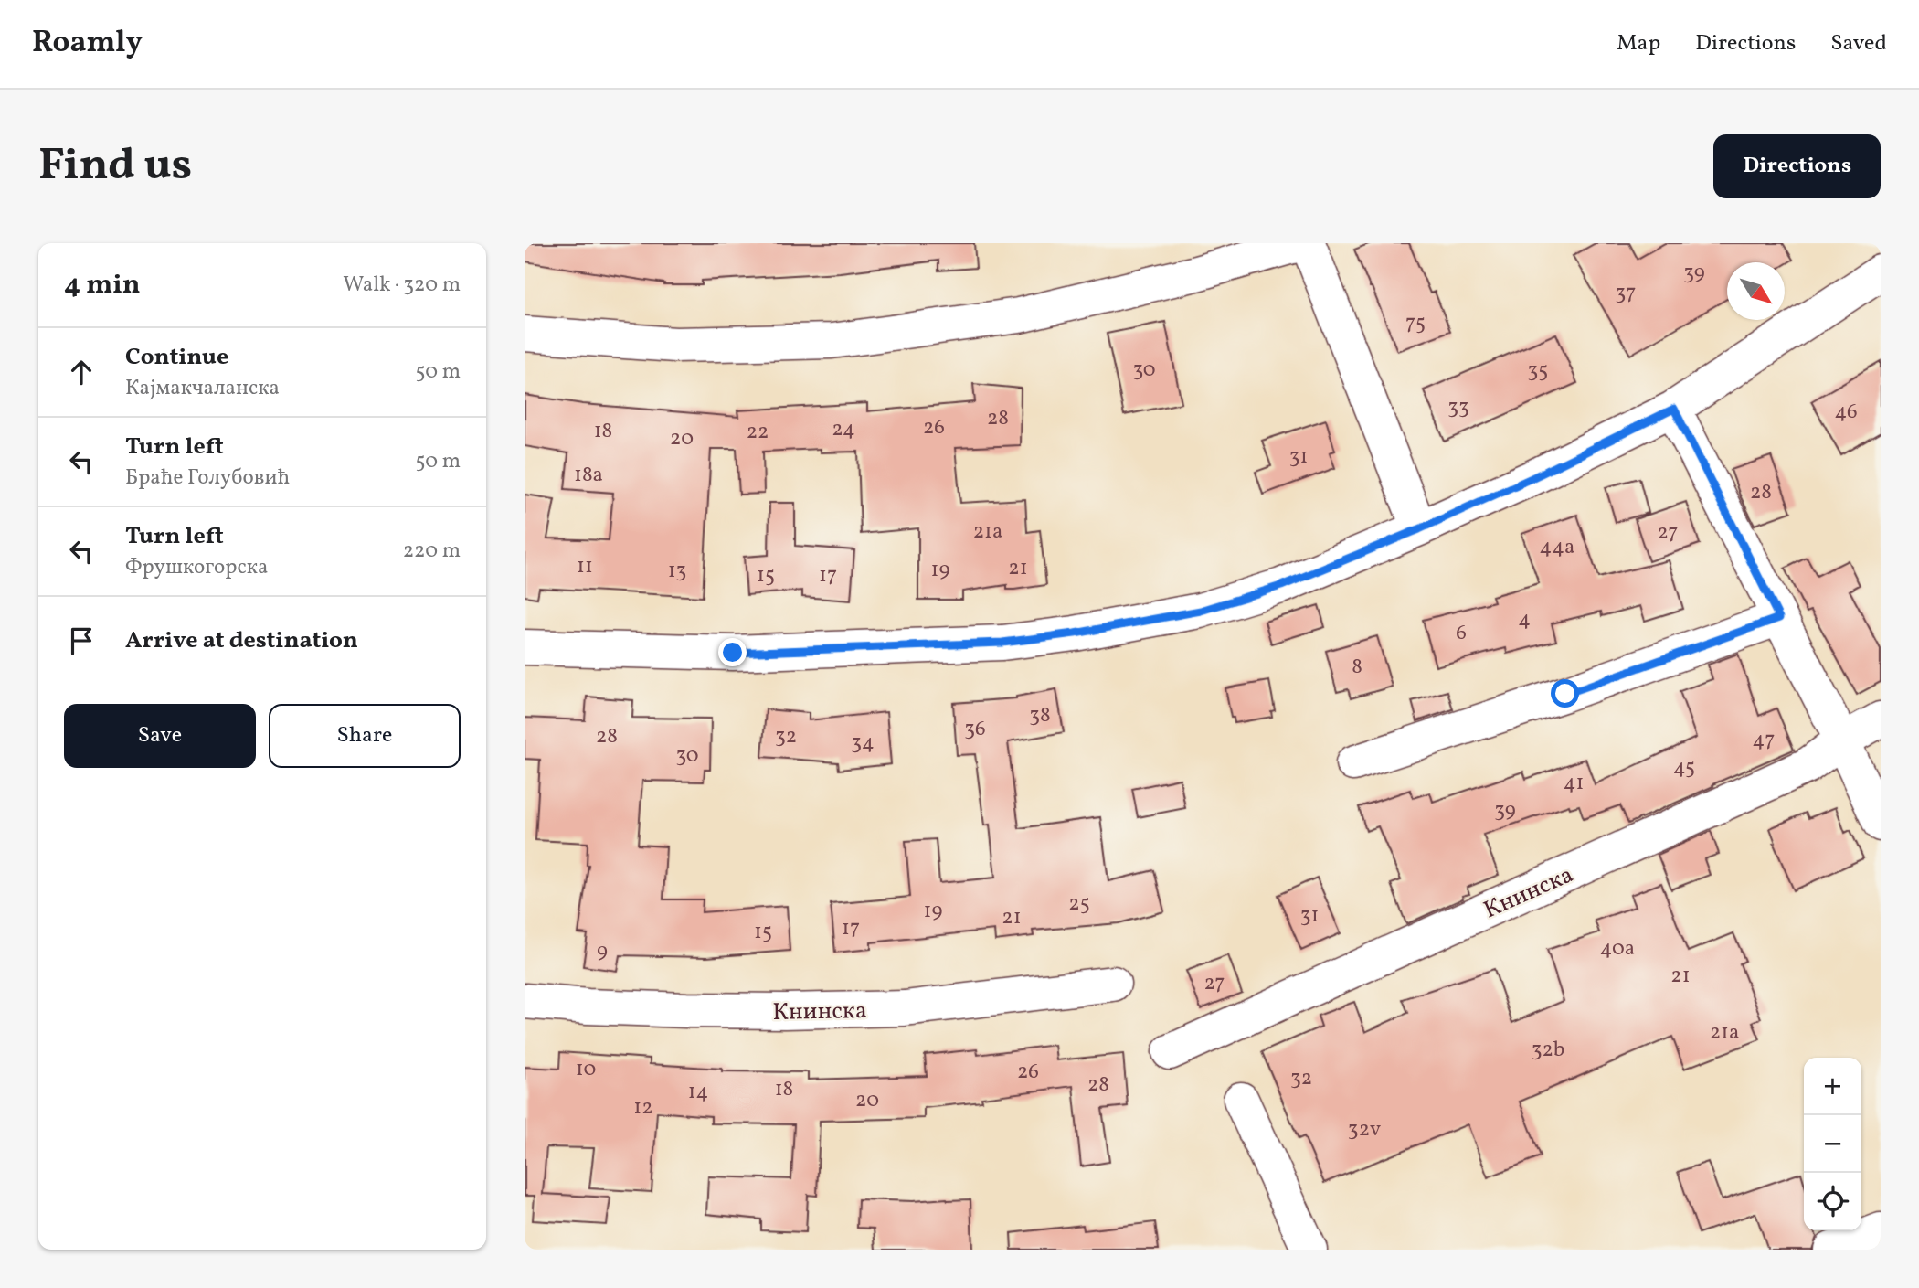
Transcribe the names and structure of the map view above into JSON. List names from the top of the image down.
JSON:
{
  "streets": {
    "street": ["Книнска"]
  },
  "house_numbers": [
    "39",
    "37",
    "75",
    "30",
    "35",
    "33",
    "46",
    "28",
    "26",
    "24",
    "18",
    "22",
    "20",
    "31",
    "18a",
    "28",
    "21a",
    "27",
    "44a",
    "11",
    "21",
    "19",
    "13",
    "15",
    "17",
    "4",
    "6",
    "8",
    "38",
    "36",
    "28",
    "32",
    "47",
    "34",
    "30",
    "45",
    "41",
    "39",
    "25",
    "19",
    "31",
    "21",
    "17",
    "15",
    "40a",
    "9",
    "21",
    "27",
    "21a",
    "32b",
    "10",
    "26",
    "32",
    "28",
    "18",
    "14",
    "20",
    "12",
    "32v"
  ],
  "north": "bottom right",
  "page": {
    "header": "Roamly",
    "nav": ["Map", "Directions", "Saved"],
    "buttons": [
      "Directions",
      ["Save", "Share"]
    ],
    "title": "Find us",
    "heading": ["4 min", "Walk · 320 m"],
    "list": [
      ["Continue", "Кајмакчаланска", "50 m"],
      ["Turn left", "Браће Голубовић", "50 m"],
      ["Turn left", "Фрушкогорска", "220 m"],
      "Arrive at destination"
    ],
    "map_buttons": ["+", "−"]
  }
}
